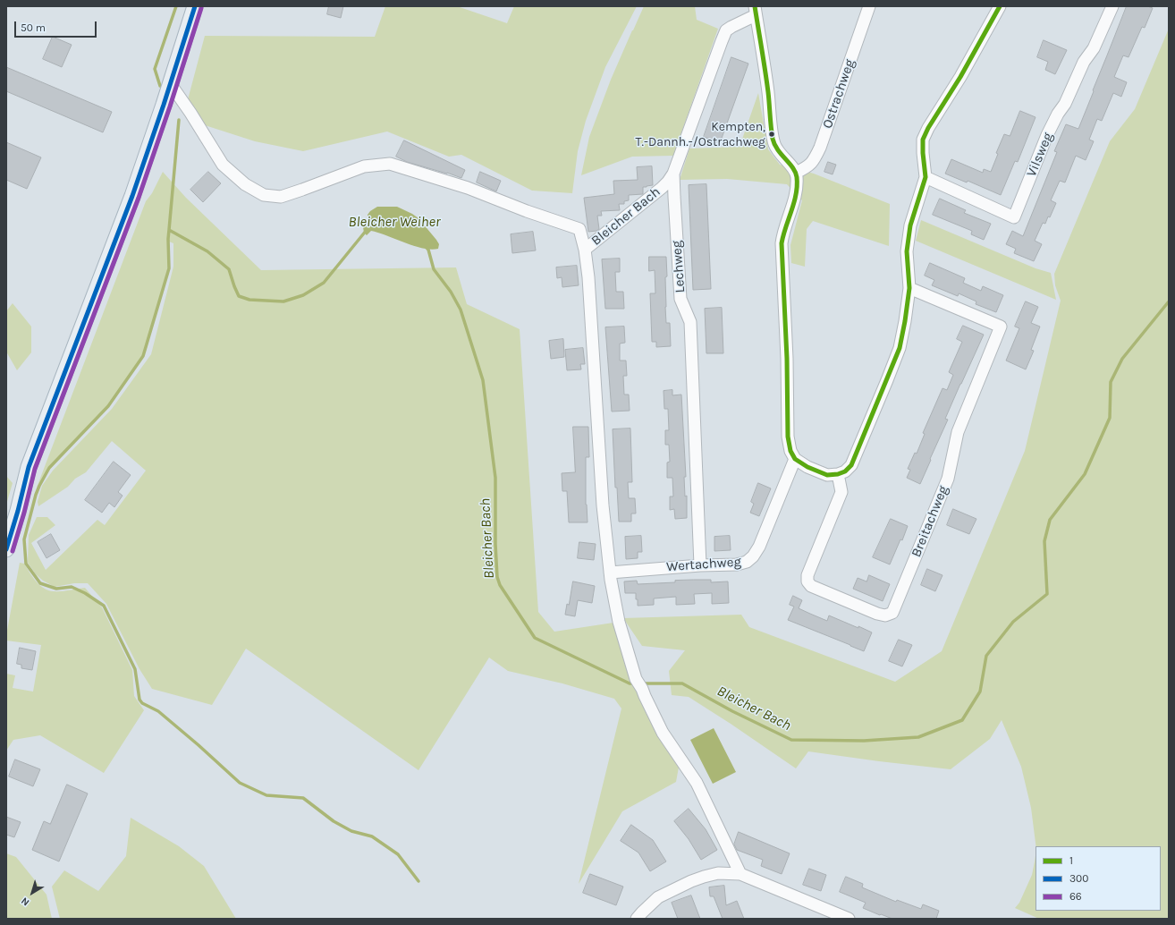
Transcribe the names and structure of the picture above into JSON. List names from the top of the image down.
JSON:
{
  "streets": {
    "street": [
      "Ostrachweg",
      "Vilsweg",
      "Bleicher Bach",
      "Lechweg",
      "Breitachweg",
      "Wertachweg"
    ]
  },
  "crossings": [
    ["Bleicher Bach", "Lechweg"],
    ["Bleicher Bach", "Wertachweg"],
    ["Lechweg", "Wertachweg"]
  ],
  "water": ["Bleicher Weiher", "Bleicher Bach"],
  "places": ["Kempten, T.-Dannh.-/Ostrachweg"],
  "lines": ["transit line 1", "transit line 300", "transit line 66"],
  "legend": ["1", "300", "66"],
  "scale_bar": "50 m",
  "north": "bottom left"
}
